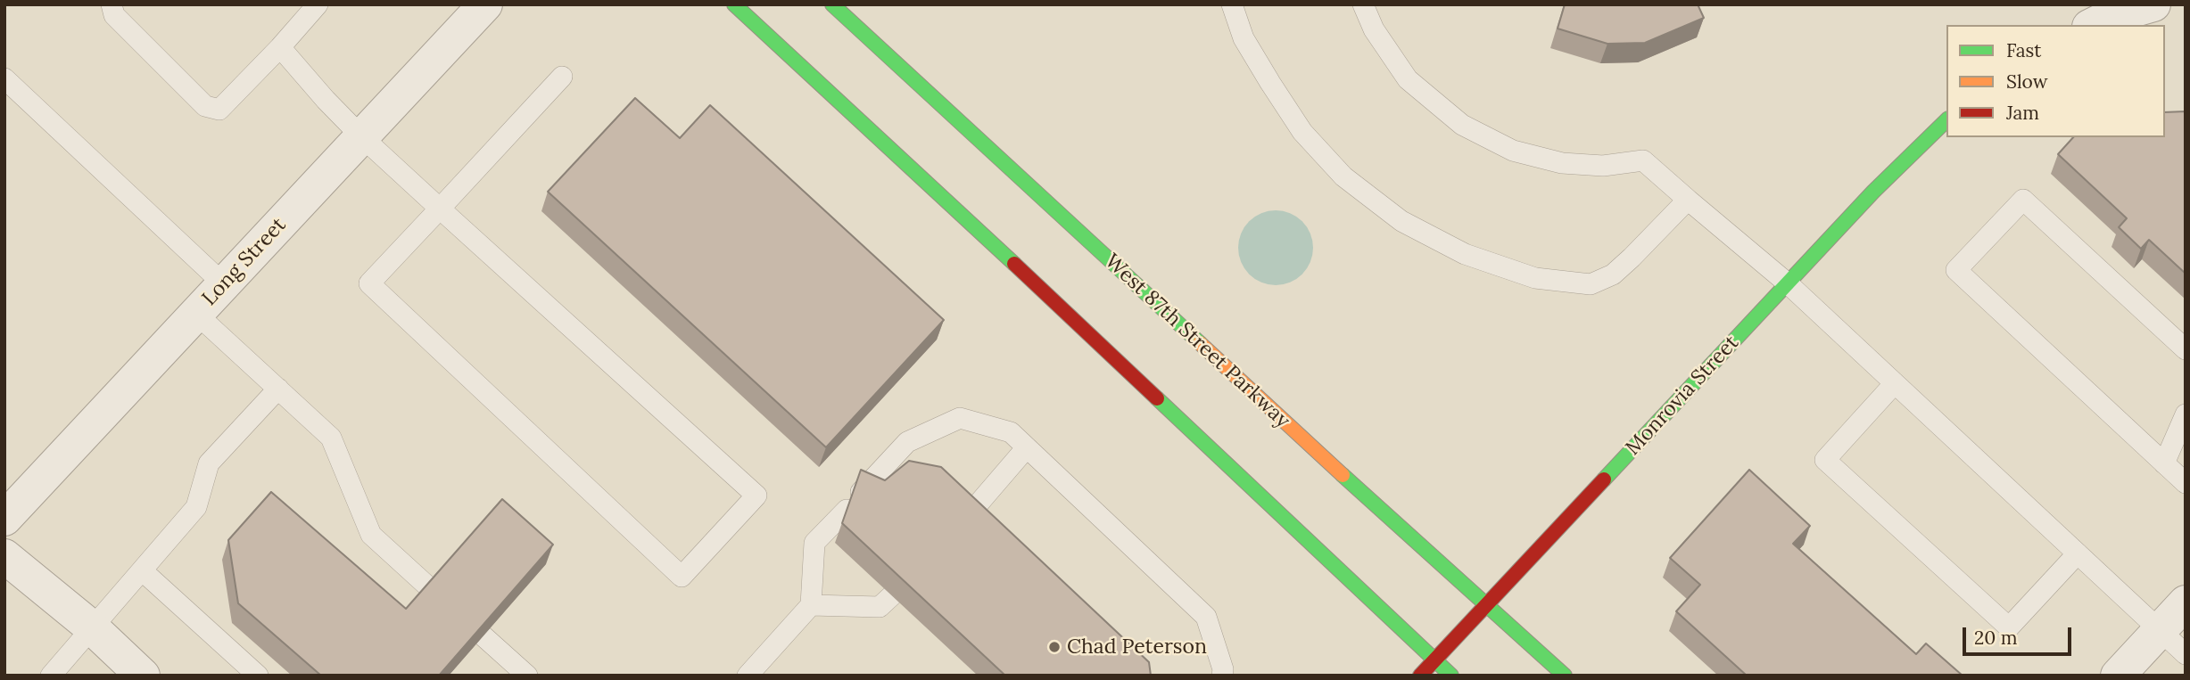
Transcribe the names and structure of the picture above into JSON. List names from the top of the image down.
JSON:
{
  "streets": {
    "main road": ["West 87th Street Parkway", "Monrovia Street"],
    "street": ["Long Street"]
  },
  "crossings": [
    ["West 87th Street Parkway", "Monrovia Street"]
  ],
  "places": ["Chad Peterson"],
  "legend": ["Fast", "Slow", "Jam"],
  "scale_bar": "20 m"
}
